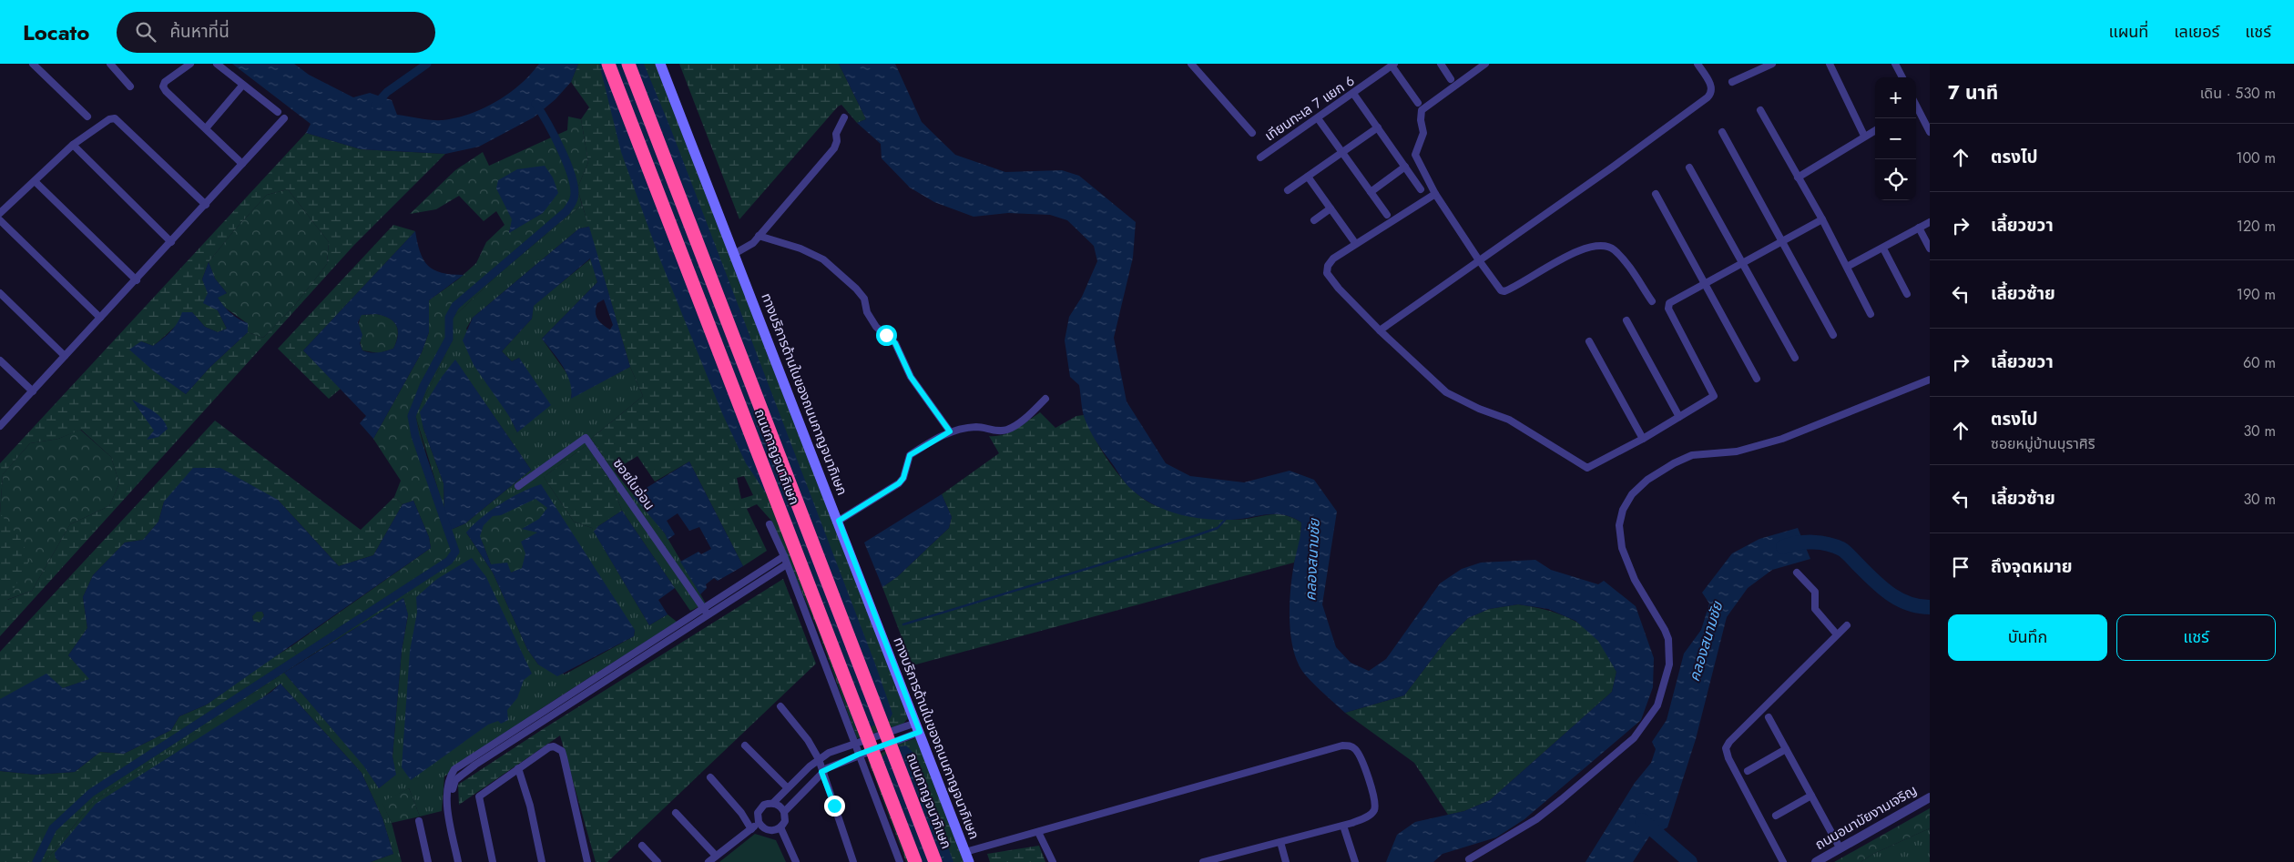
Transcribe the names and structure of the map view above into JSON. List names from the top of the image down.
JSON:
{
  "streets": {
    "highway": ["ถนนกาญจนาภิเษก"],
    "main road": ["ทางบริการด้านในของถนนกาญจนาภิเษก"],
    "street": ["เทียนทะเล 7 แยก 6", "ซอยใบอ่อน", "ถนนอนามัยงามเจริญ"]
  },
  "water": ["คลองสนามชัย"],
  "page": {
    "header": "Locato",
    "search": "ค้นหาที่นี่",
    "nav": ["แผนที่", "เลเยอร์", "แชร์"],
    "heading": ["7 นาที", "เดิน · 530 m"],
    "map_buttons": ["+", "−"],
    "list": [
      ["ตรงไป", "100 m"],
      ["เลี้ยวขวา", "120 m"],
      ["เลี้ยวซ้าย", "190 m"],
      ["เลี้ยวขวา", "60 m"],
      ["ตรงไป", "ซอยหมู่บ้านบุราศิริ", "30 m"],
      ["เลี้ยวซ้าย", "30 m"],
      "ถึงจุดหมาย"
    ],
    "buttons": ["บันทึก", "แชร์"]
  }
}
